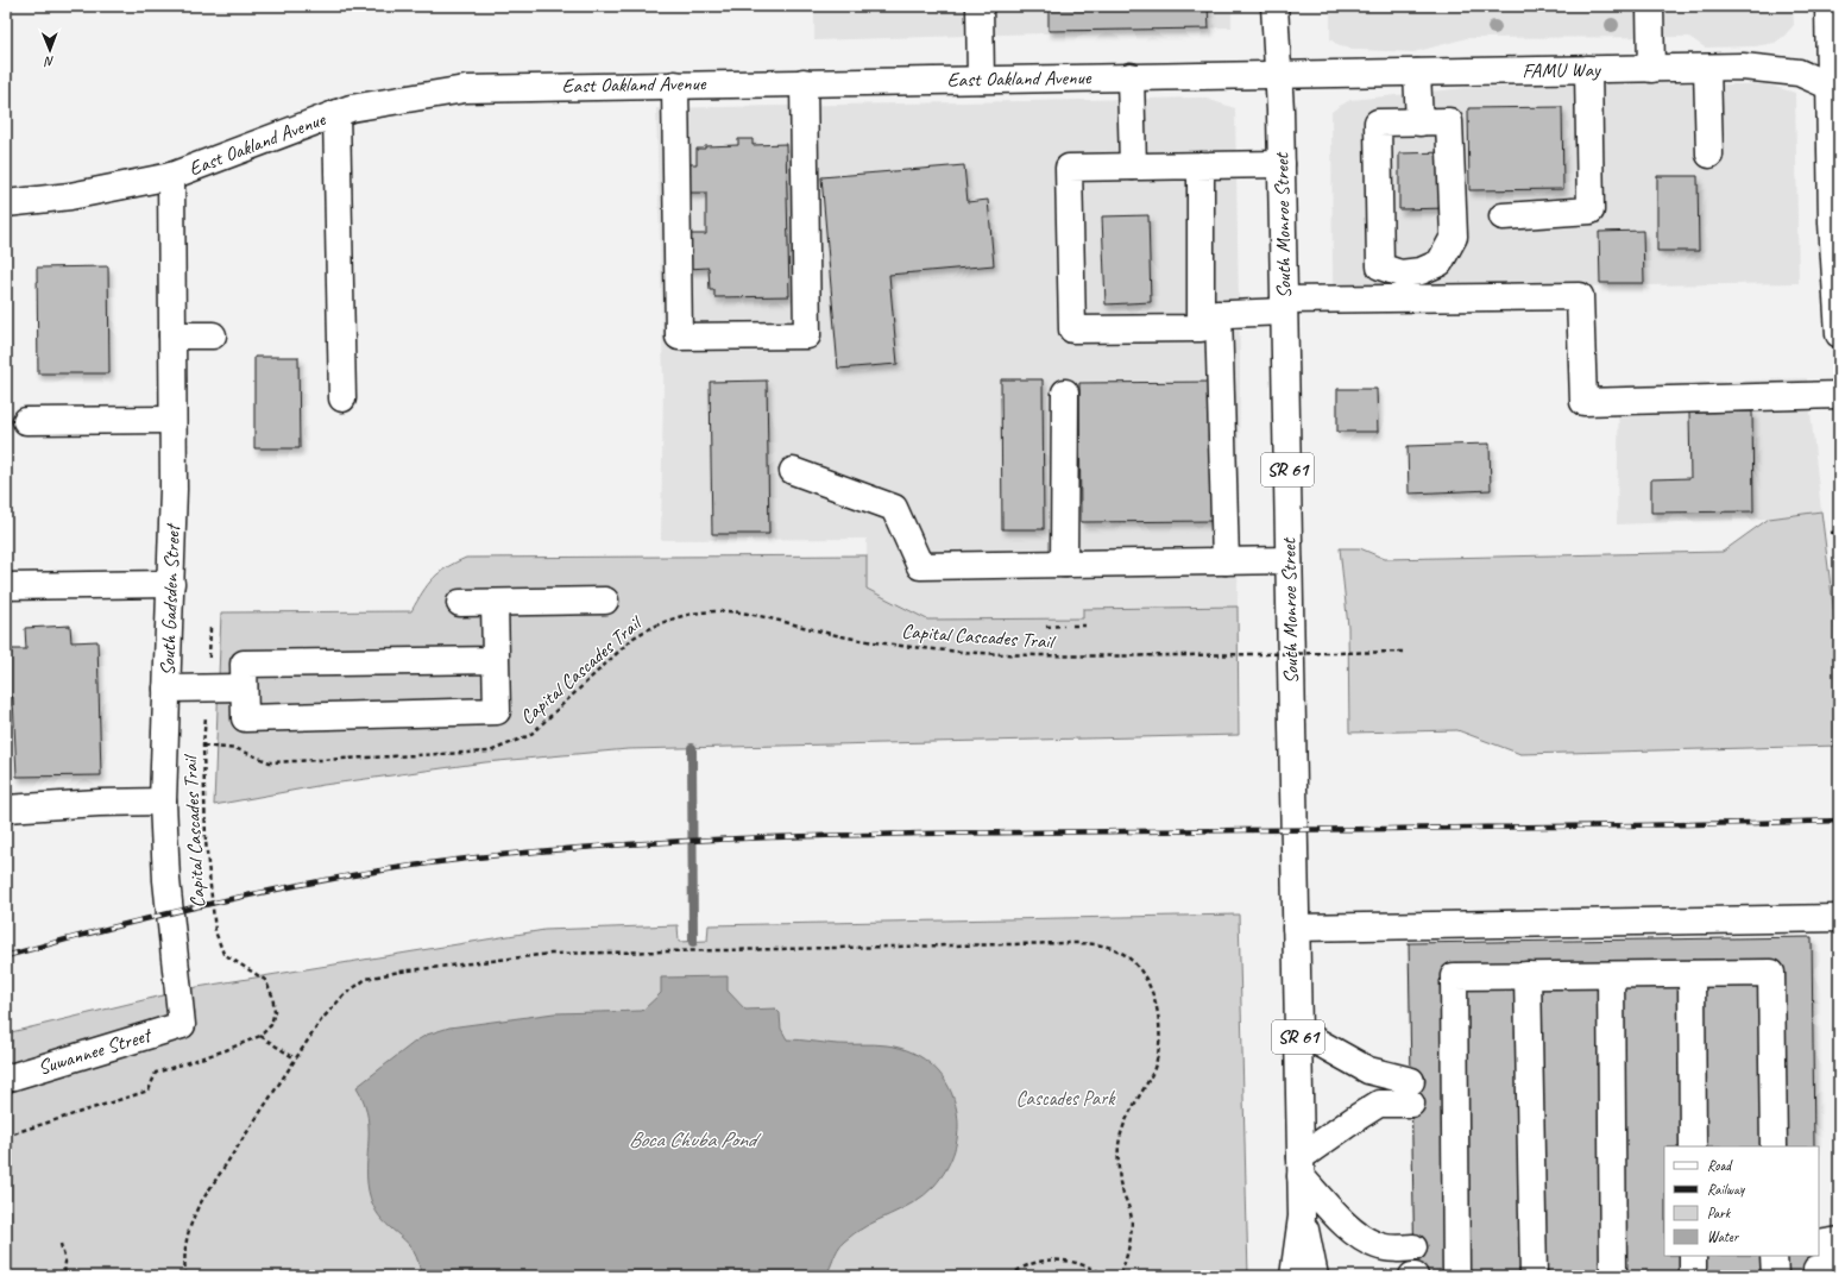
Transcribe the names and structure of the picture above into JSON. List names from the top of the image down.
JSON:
{
  "streets": {
    "street": [
      "FAMU Way",
      "East Oakland Avenue",
      "South Monroe Street",
      "SR 61",
      "South Gadsden Street",
      "Suwannee Street"
    ],
    "path": ["Capital Cascades Trail"]
  },
  "crossings": [
    ["FAMU Way", "East Oakland Avenue"],
    ["FAMU Way", "South Monroe Street"],
    ["East Oakland Avenue", "South Monroe Street"],
    ["East Oakland Avenue", "South Gadsden Street"],
    ["South Gadsden Street", "Suwannee Street"]
  ],
  "water": ["Boca Chuba Pond"],
  "parks": ["Cascades Park"],
  "legend": [
    "Road",
    "Railway",
    "Park",
    "Water"
  ],
  "north": "bottom"
}
